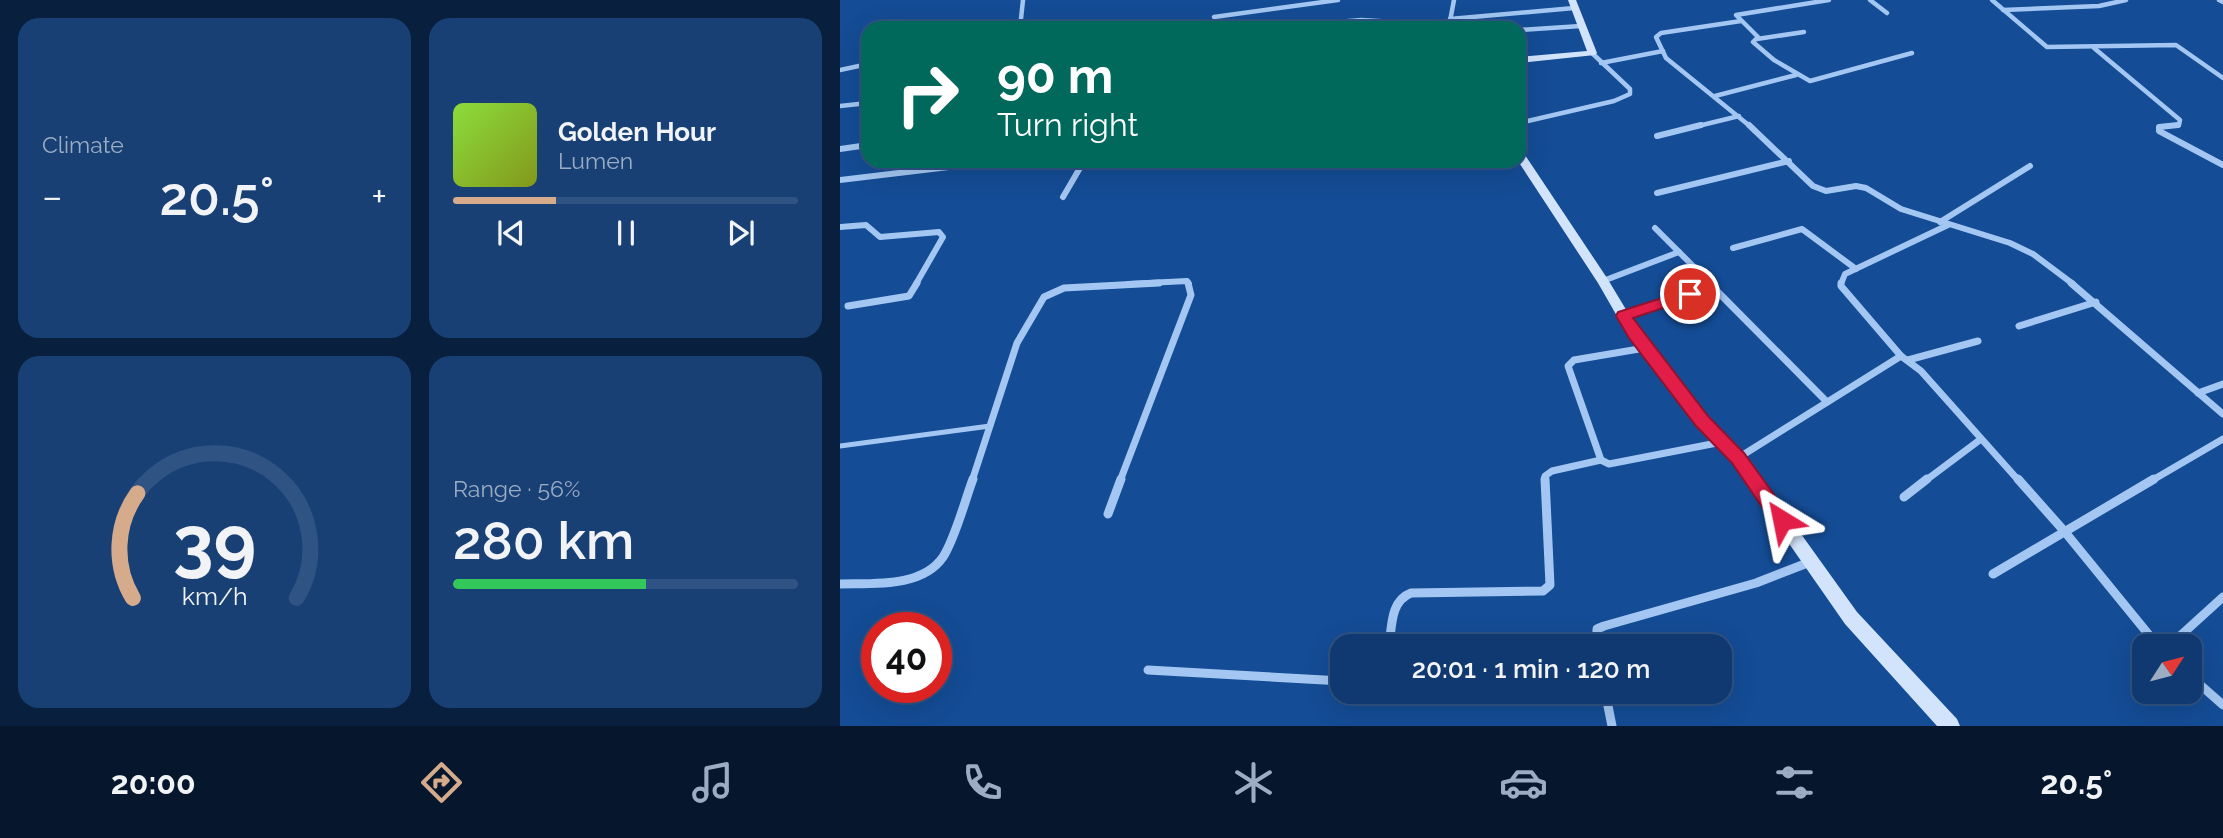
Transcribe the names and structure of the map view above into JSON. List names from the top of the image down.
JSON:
{
  "north": "top right",
  "page": {
    "tile": [
      "Climate",
      ["Range · 56%", "280 km"]
    ],
    "turn": ["90 m", "Turn right"],
    "song": ["Golden Hour", "Lumen"],
    "heat": ["−", "20.5°", "+"],
    "limit": "40",
    "trip": "20:01 · 1 min · 120 m",
    "tabs": ["20:00", "20.5°"],
    "gauge": ["39", "km/h"]
  }
}
